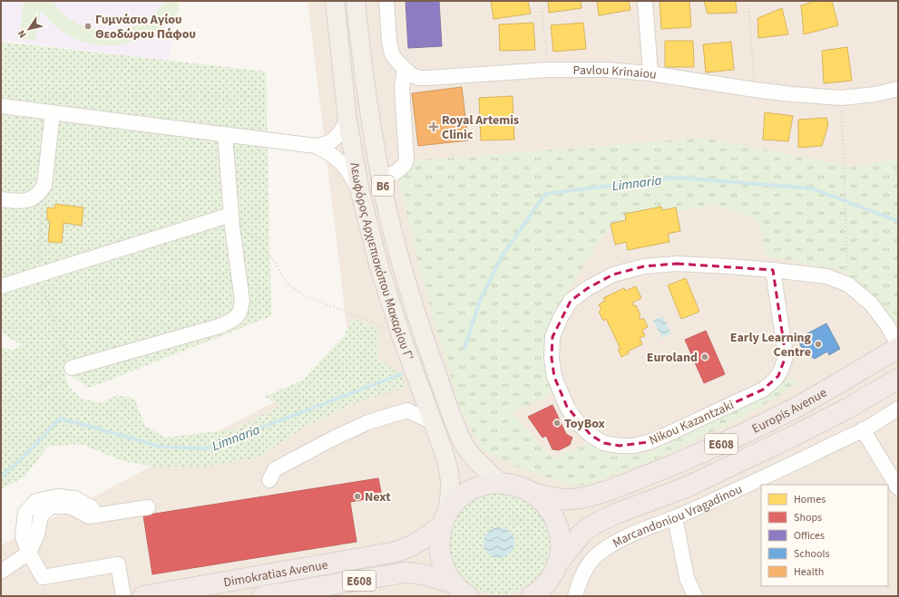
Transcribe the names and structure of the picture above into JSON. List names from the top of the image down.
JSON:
{
  "streets": {
    "highway": ["Europis Avenue", "E608", "Dimokratias Avenue"],
    "main road": ["B6", "Λεωφόρος Αρχιεπισκόπου Μακαρίου Γ'"],
    "street": ["Pavlou Krinaiou", "Nikou Kazantzaki", "Marcandoniou Vragadinou"]
  },
  "crossings": [
    ["Λεωφόρος Αρχιεπισκόπου Μακαρίου Γ'", "E608"],
    ["Λεωφόρος Αρχιεπισκόπου Μακαρίου Γ'", "Dimokratias Avenue"],
    ["Europis Avenue", "E608"],
    ["E608", "Dimokratias Avenue"]
  ],
  "water": ["Limnaria"],
  "places": {
    "other": [
      "Γυμνάσιο Αγίου Θεοδώρου Πάφου",
      "Early Learning Centre",
      "Euroland",
      "ToyBox",
      "Next"
    ],
    "health": ["Royal Artemis Clinic"]
  },
  "legend": [
    "Homes",
    "Shops",
    "Offices",
    "Schools",
    "Health"
  ],
  "north": "bottom left"
}
